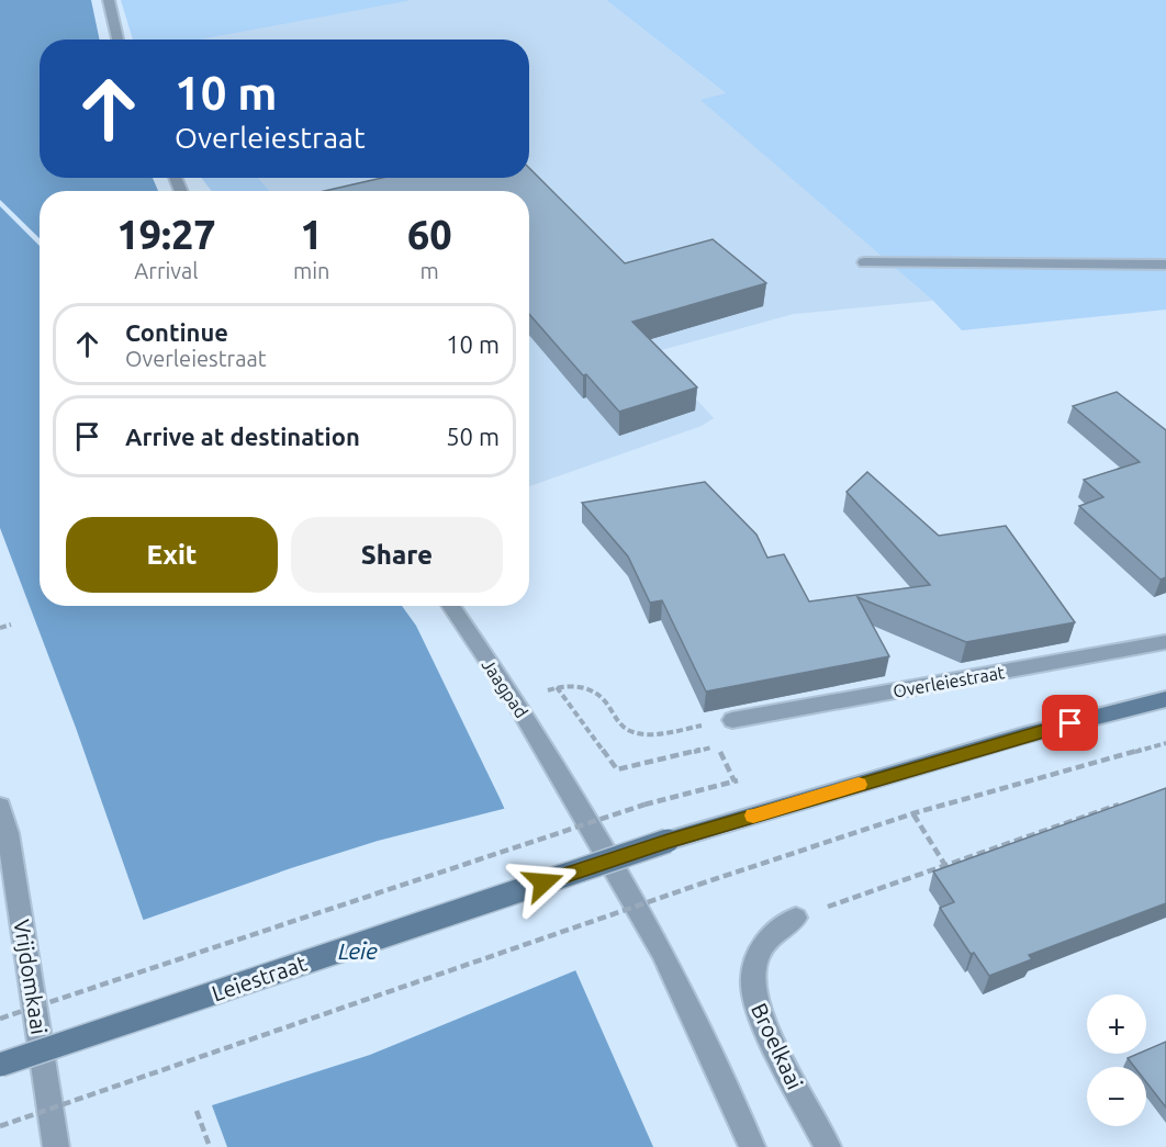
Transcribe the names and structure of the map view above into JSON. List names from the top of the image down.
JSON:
{
  "streets": {
    "main road": ["Leiestraat"],
    "street": [
      "Overleiestraat",
      "Jaagpad",
      "Vrijdomkaai",
      "Broelkaai"
    ]
  },
  "water": ["Leie"],
  "page": {
    "turn": ["10 m", "Overleiestraat"],
    "eta": [
      "19:27",
      "Arrival",
      "1",
      "min",
      "60",
      "m"
    ],
    "list": [
      {
        "name": "Continue",
        "note": "Overleiestraat",
        "value": "10 m"
      },
      {
        "name": "Arrive at destination",
        "value": "50 m"
      }
    ],
    "buttons": ["Exit", "Share"],
    "map_buttons": ["+", "−"]
  }
}
